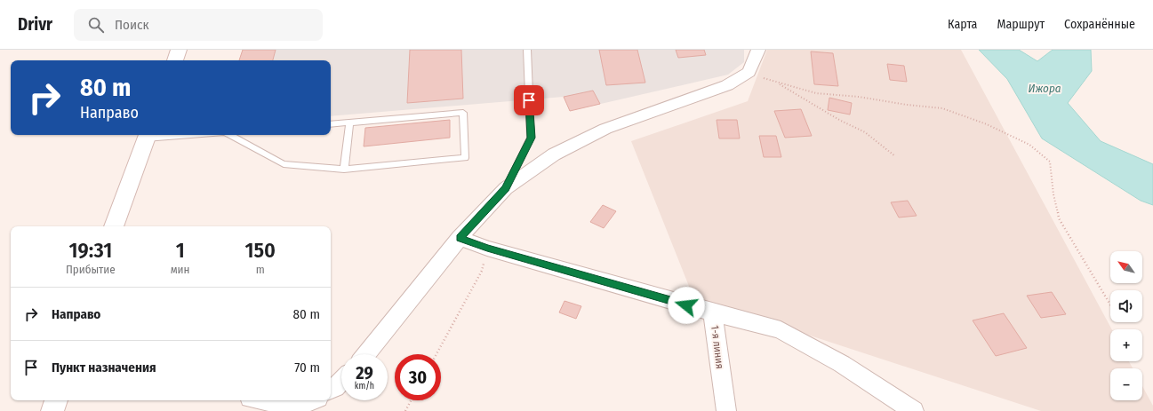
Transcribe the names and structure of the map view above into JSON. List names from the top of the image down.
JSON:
{
  "streets": {
    "street": ["1-я линия"]
  },
  "water": ["Ижора"],
  "north": "top left",
  "page": {
    "header": "Drivr",
    "search": "Поиск",
    "nav": ["Карта", "Маршрут", "Сохранённые"],
    "turn": ["80 m", "Направо"],
    "eta": [
      "19:31",
      "Прибытие",
      "1",
      "мин",
      "150",
      "m"
    ],
    "map_buttons": ["+", "−"],
    "list": [
      {
        "name": "Направо",
        "value": "80 m"
      },
      {
        "name": "Пункт назначения",
        "value": "70 m"
      }
    ],
    "speed": "29 km/h",
    "limit": "30"
  }
}
